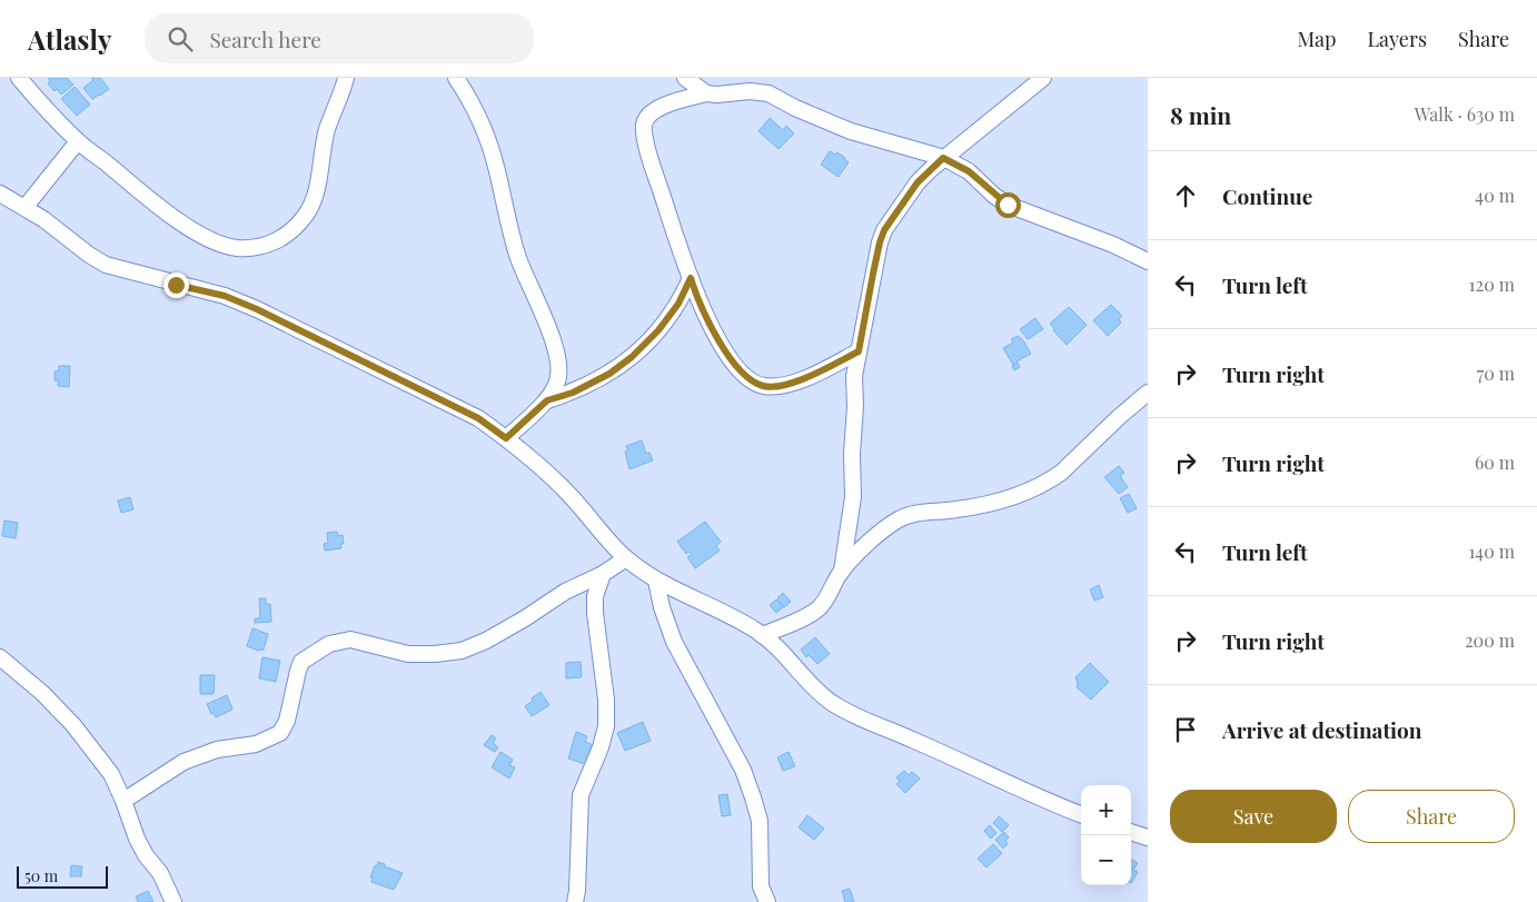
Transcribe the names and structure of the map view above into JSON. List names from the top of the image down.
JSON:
{
  "scale_bar": "50 m",
  "page": {
    "header": "Atlasly",
    "search": "Search here",
    "nav": ["Map", "Layers", "Share"],
    "heading": ["8 min", "Walk · 630 m"],
    "list": [
      ["Continue", "40 m"],
      ["Turn left", "120 m"],
      ["Turn right", "70 m"],
      ["Turn right", "60 m"],
      ["Turn left", "140 m"],
      ["Turn right", "200 m"],
      "Arrive at destination"
    ],
    "buttons": ["Save", "Share"],
    "map_buttons": ["+", "−"],
    "scale": "50 m"
  }
}
